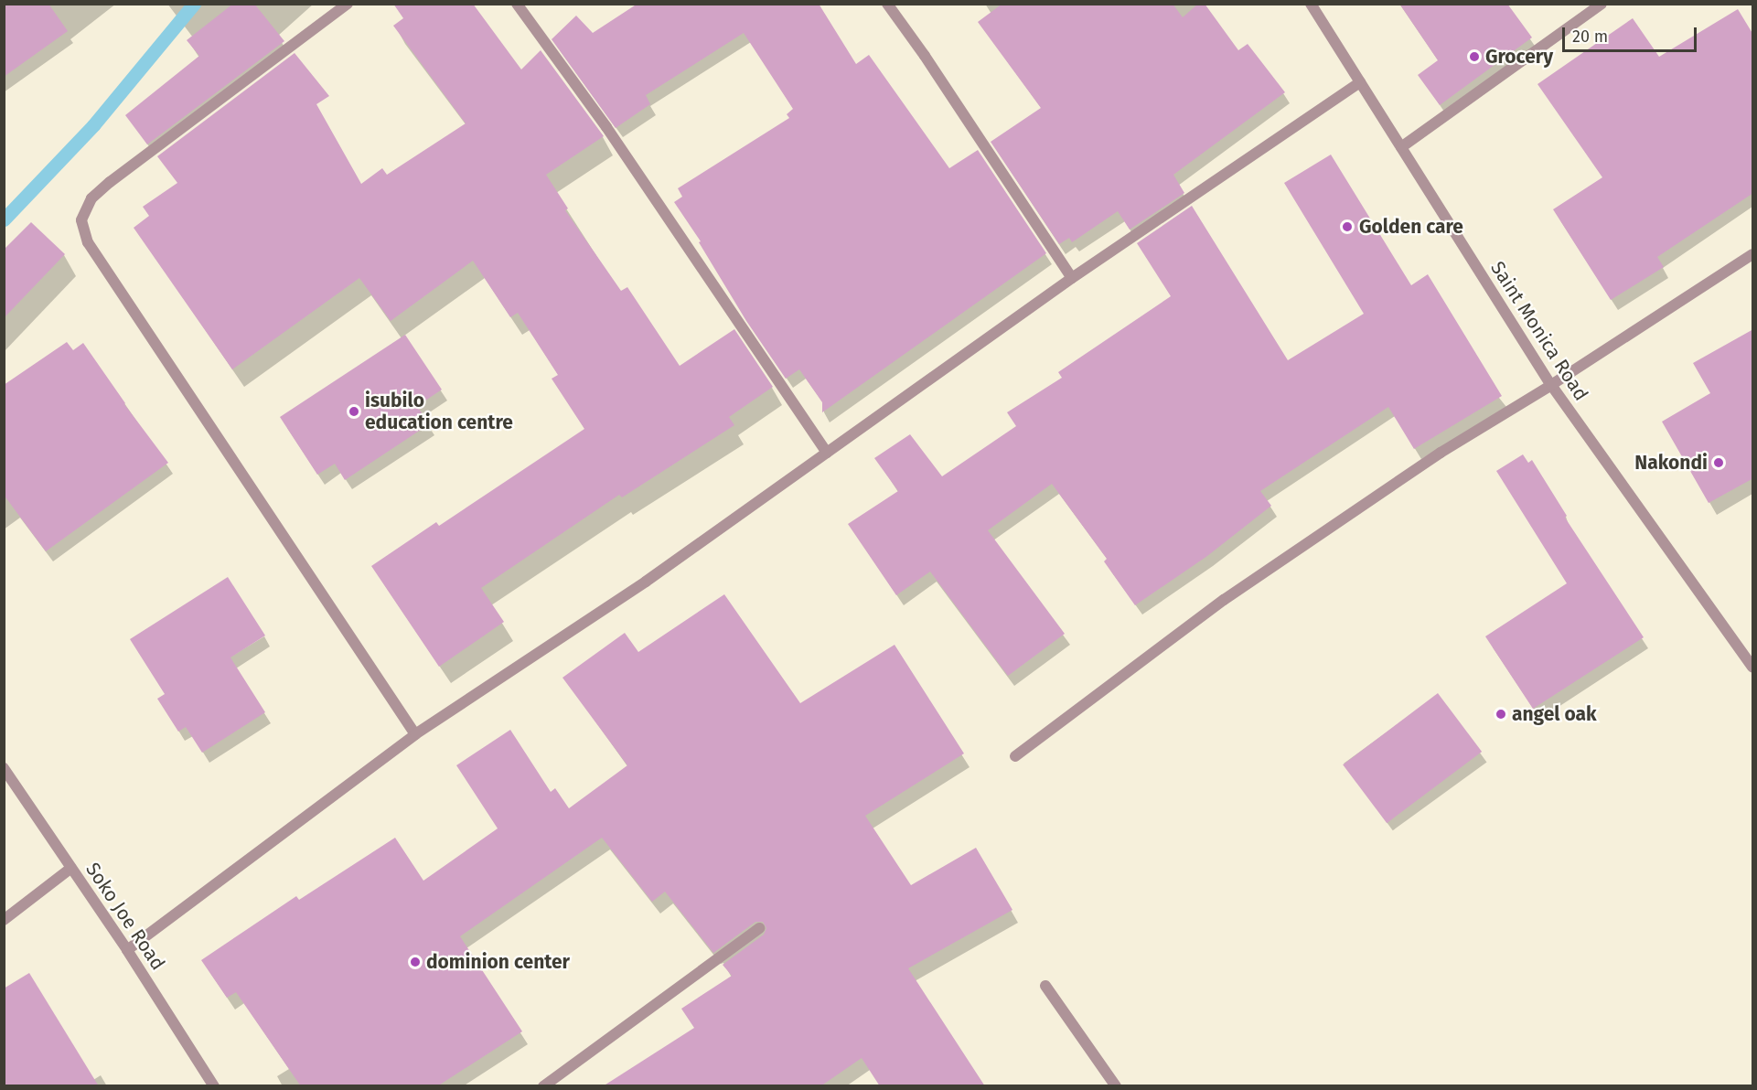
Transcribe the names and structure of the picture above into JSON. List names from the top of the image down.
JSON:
{
  "streets": {
    "street": ["Saint Monica Road", "Soko Joe Road"]
  },
  "places": [
    "Grocery",
    "Golden care",
    "isubilo education centre",
    "Nakondi",
    "angel oak",
    "dominion center"
  ],
  "scale_bar": "20 m"
}
